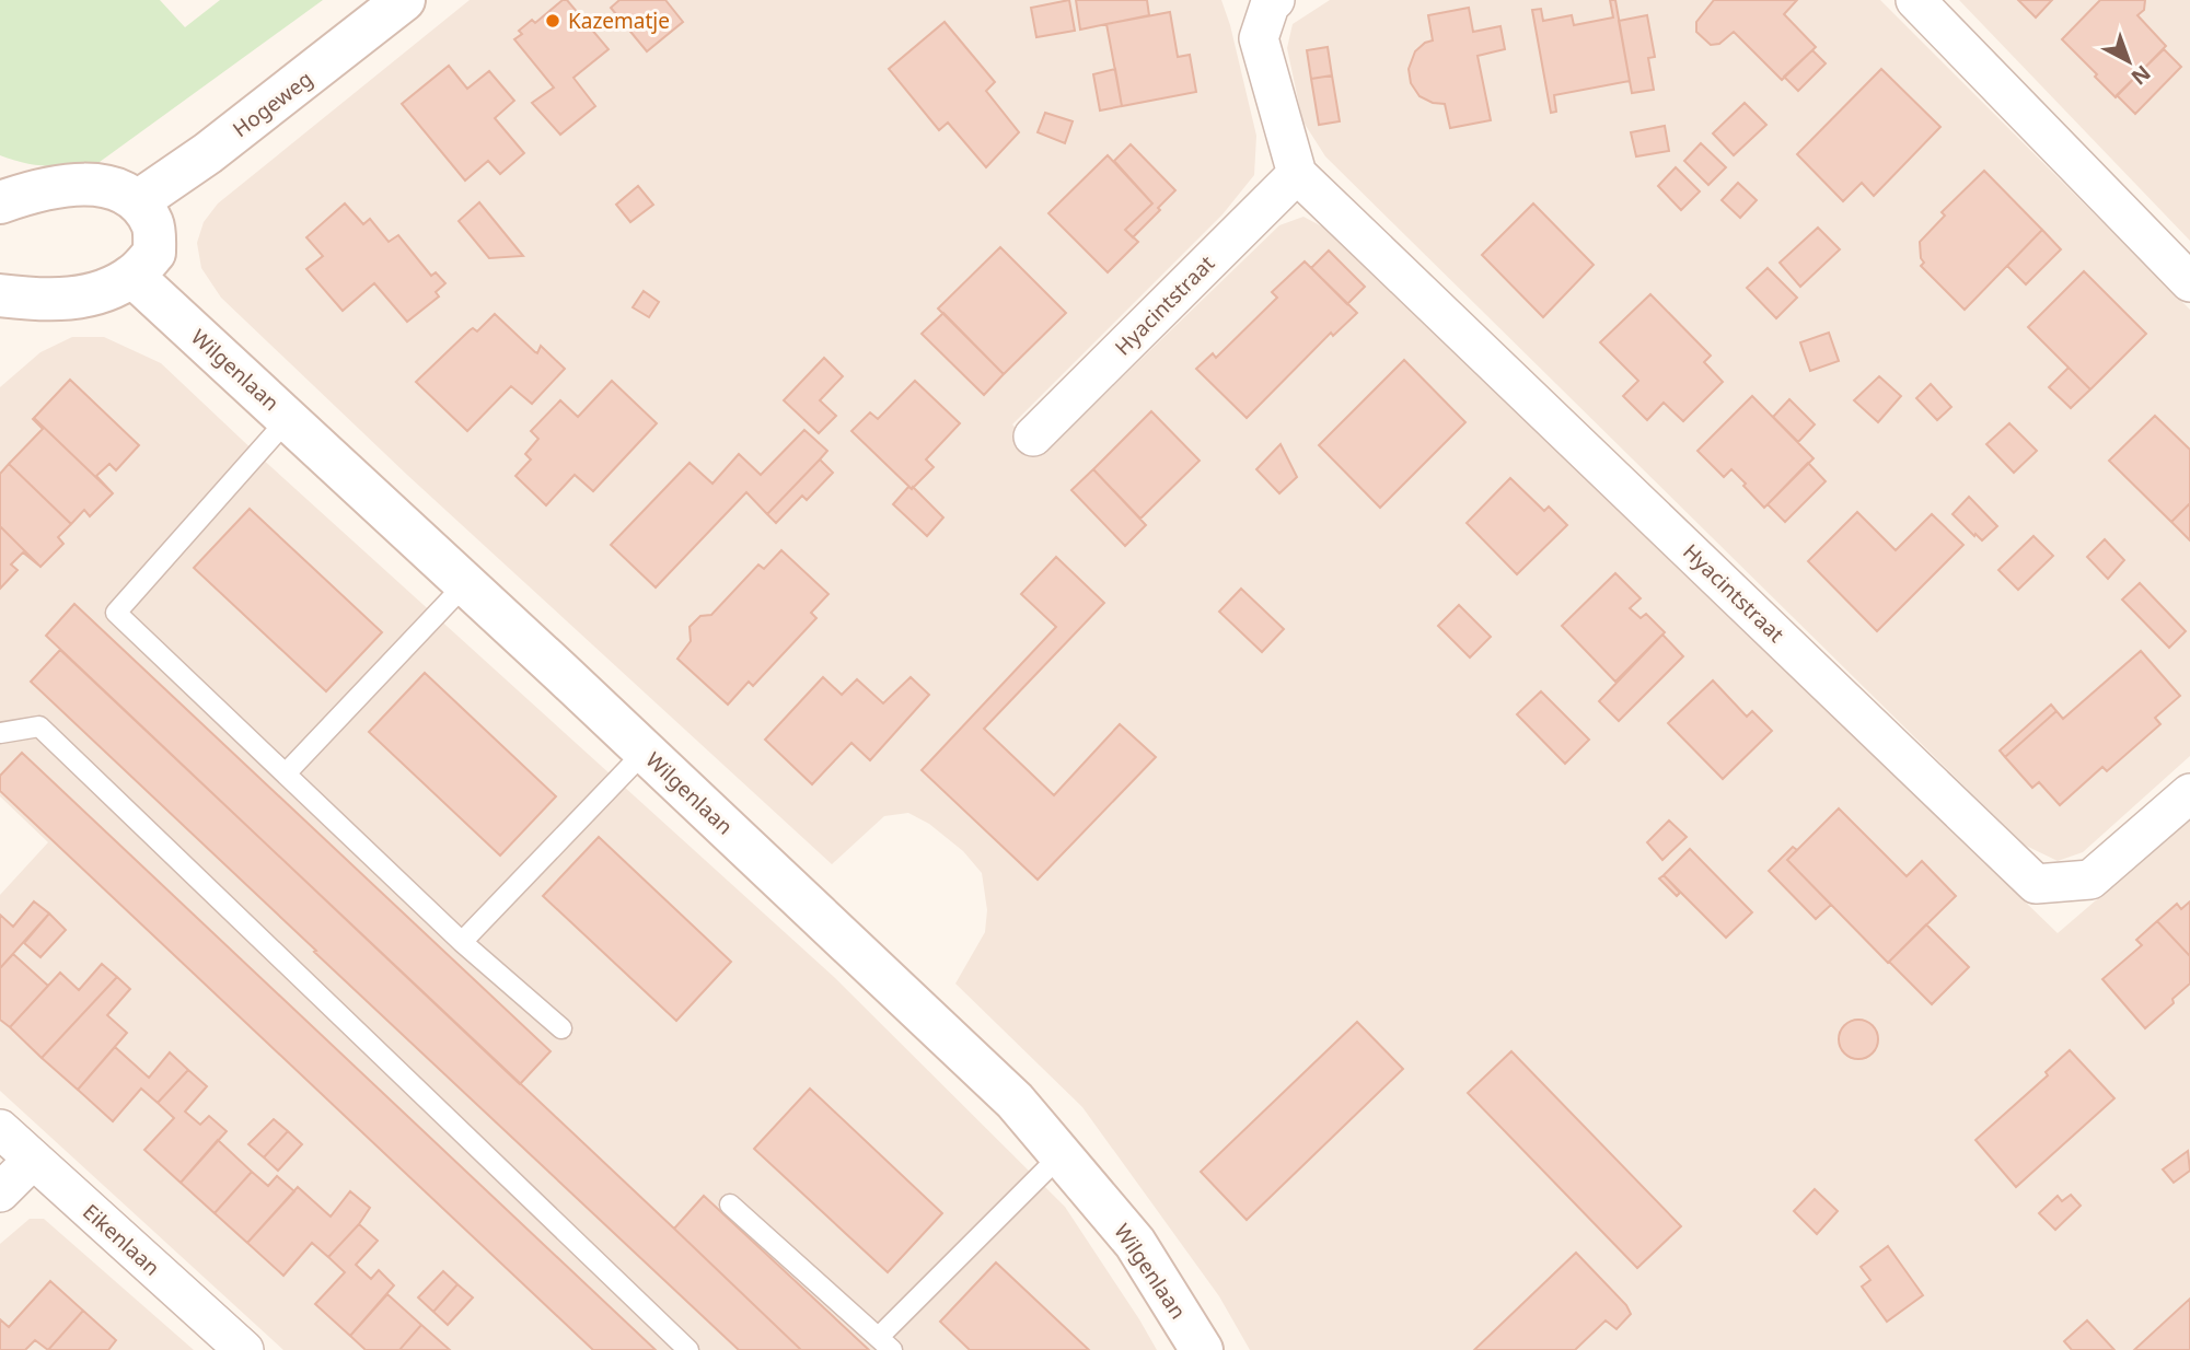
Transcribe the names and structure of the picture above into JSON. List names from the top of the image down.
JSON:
{
  "streets": {
    "street": [
      "Hogeweg",
      "Hyacintstraat",
      "Wilgenlaan",
      "Eikenlaan"
    ]
  },
  "places": ["Kazematje"],
  "north": "bottom right"
}
